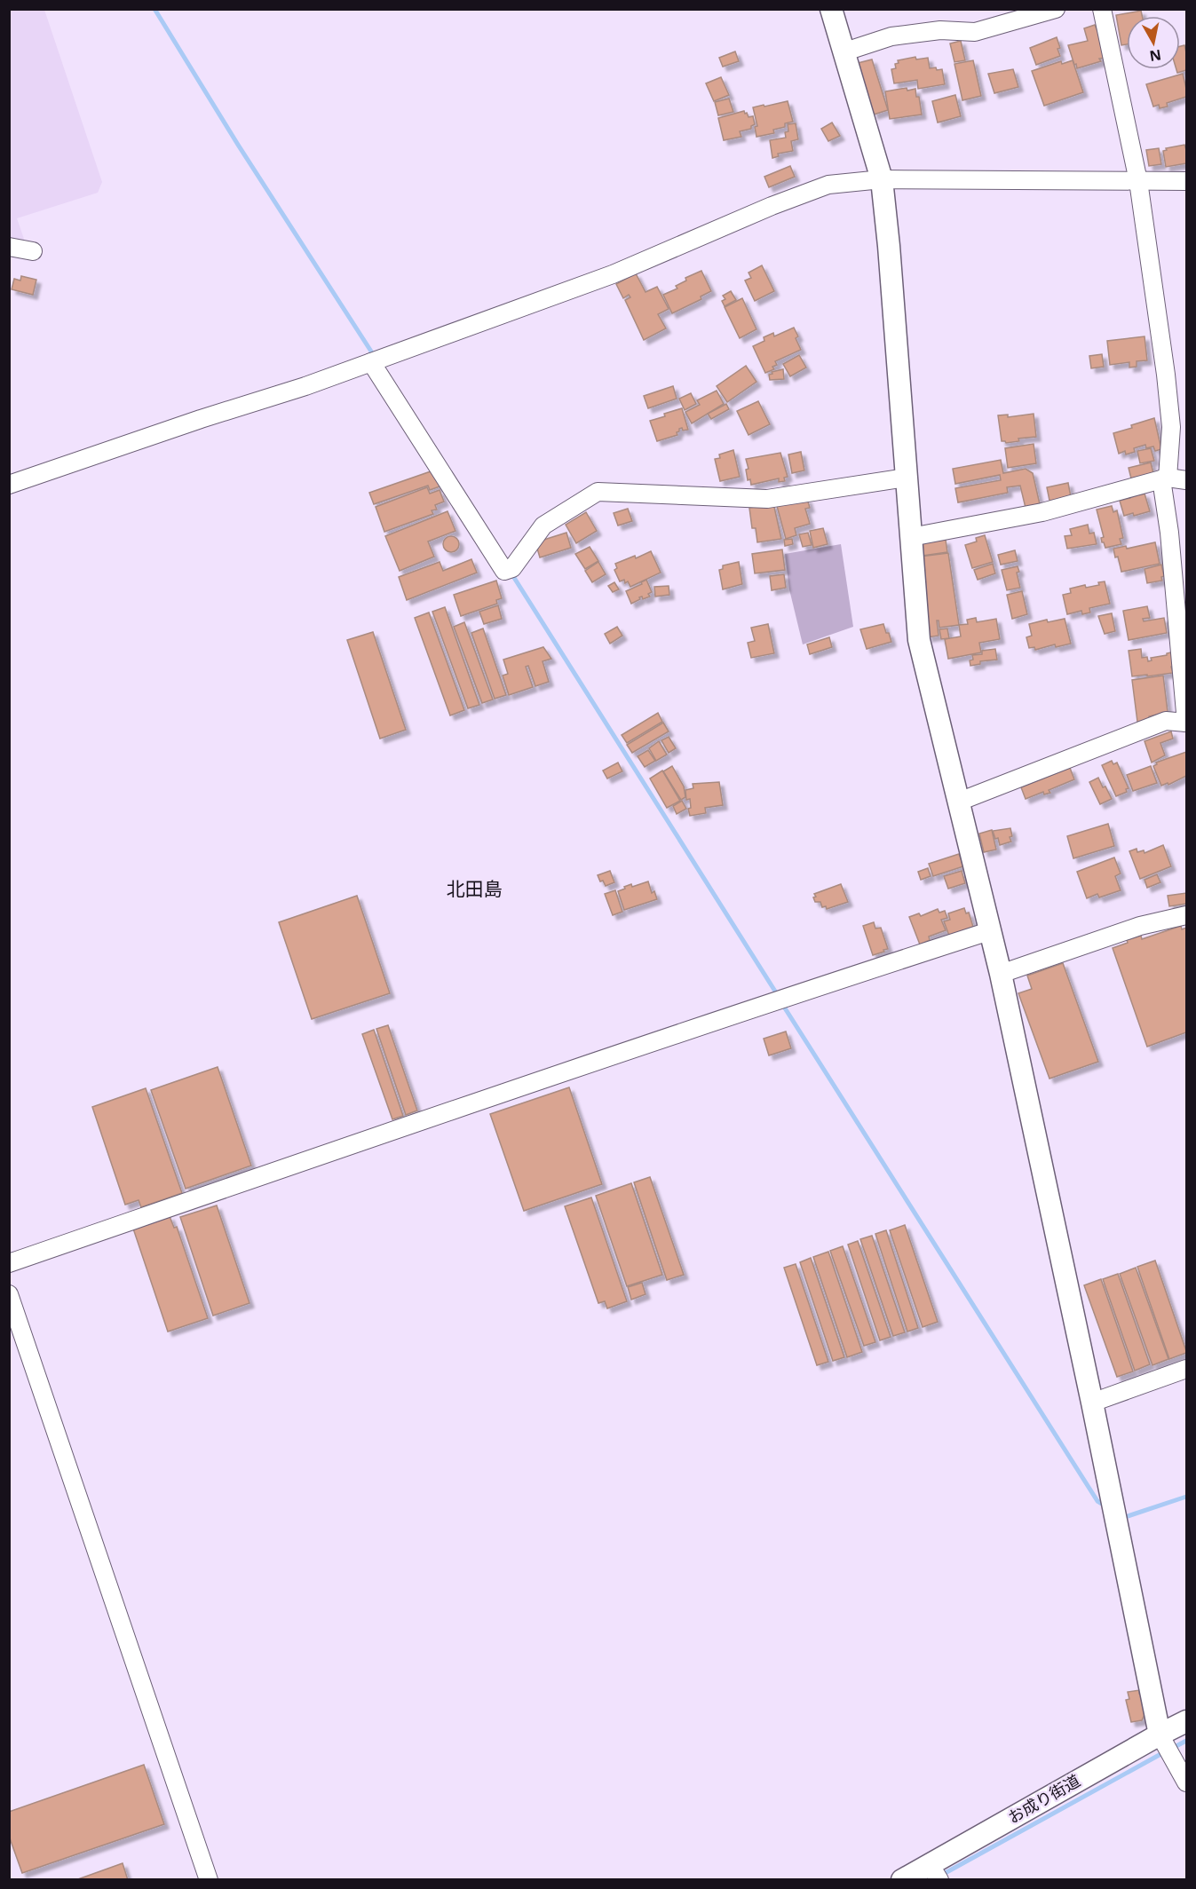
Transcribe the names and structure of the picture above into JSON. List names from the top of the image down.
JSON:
{
  "streets": {
    "street": ["お成り街道"]
  },
  "districts": ["北田島"],
  "north": "bottom"
}
